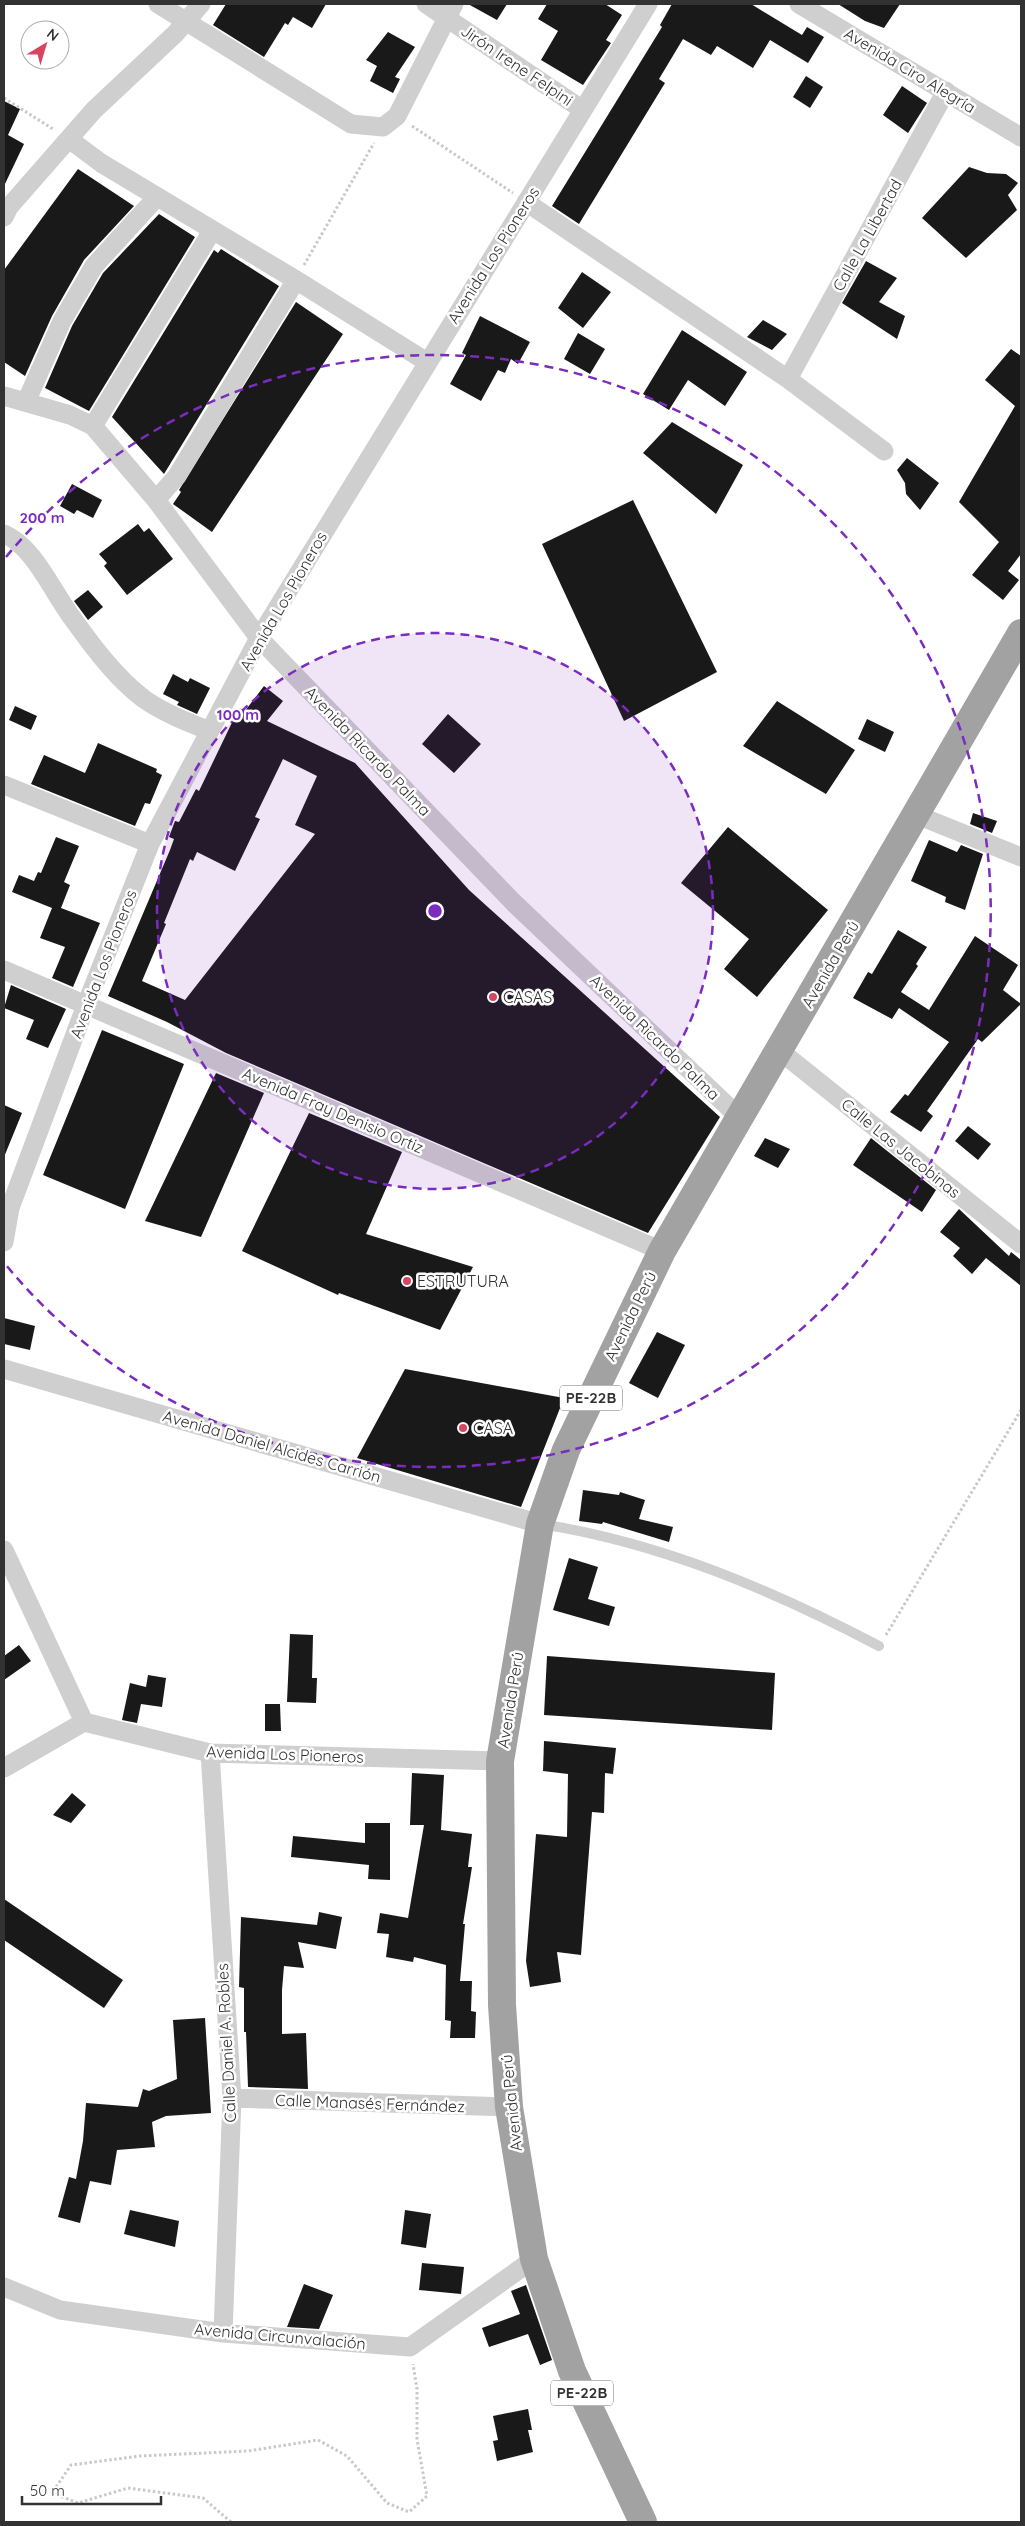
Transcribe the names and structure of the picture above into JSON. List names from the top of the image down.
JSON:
{
  "streets": {
    "highway": ["Avenida Perú", "PE-22B"],
    "street": [
      "Jirón Irene Felpini",
      "Avenida Ciro Alegría",
      "Calle La Libertad",
      "Avenida Los Pioneros",
      "Avenida Ricardo Palma",
      "Avenida Fray Denisio Ortiz",
      "Calle Las Jacobinas",
      "Avenida Daniel Alcides Carrión",
      "Calle Daniel A. Robles",
      "Calle Manasés Fernández",
      "Avenida Circunvalación"
    ]
  },
  "crossings": [
    ["Jirón Irene Felpini", "Avenida Los Pioneros"],
    ["Avenida Ciro Alegría", "Calle La Libertad"],
    ["Avenida Los Pioneros", "Avenida Ricardo Palma"],
    ["Avenida Los Pioneros", "Avenida Perú"],
    ["Avenida Los Pioneros", "Avenida Fray Denisio Ortiz"],
    ["Avenida Los Pioneros", "Calle Daniel A. Robles"],
    ["Avenida Ricardo Palma", "Avenida Perú"],
    ["Avenida Perú", "Avenida Fray Denisio Ortiz"],
    ["Avenida Perú", "Calle Las Jacobinas"],
    ["Avenida Perú", "PE-22B"],
    ["Avenida Perú", "Avenida Daniel Alcides Carrión"],
    ["Avenida Perú", "Calle Manasés Fernández"],
    ["Calle Daniel A. Robles", "Calle Manasés Fernández"],
    ["Calle Daniel A. Robles", "Avenida Circunvalación"]
  ],
  "places": ["CASAS", "ESTRUTURA", "CASA"],
  "scale_bar": "50 m",
  "north": "top right",
  "rings": ["200 m", "100 m"]
}
